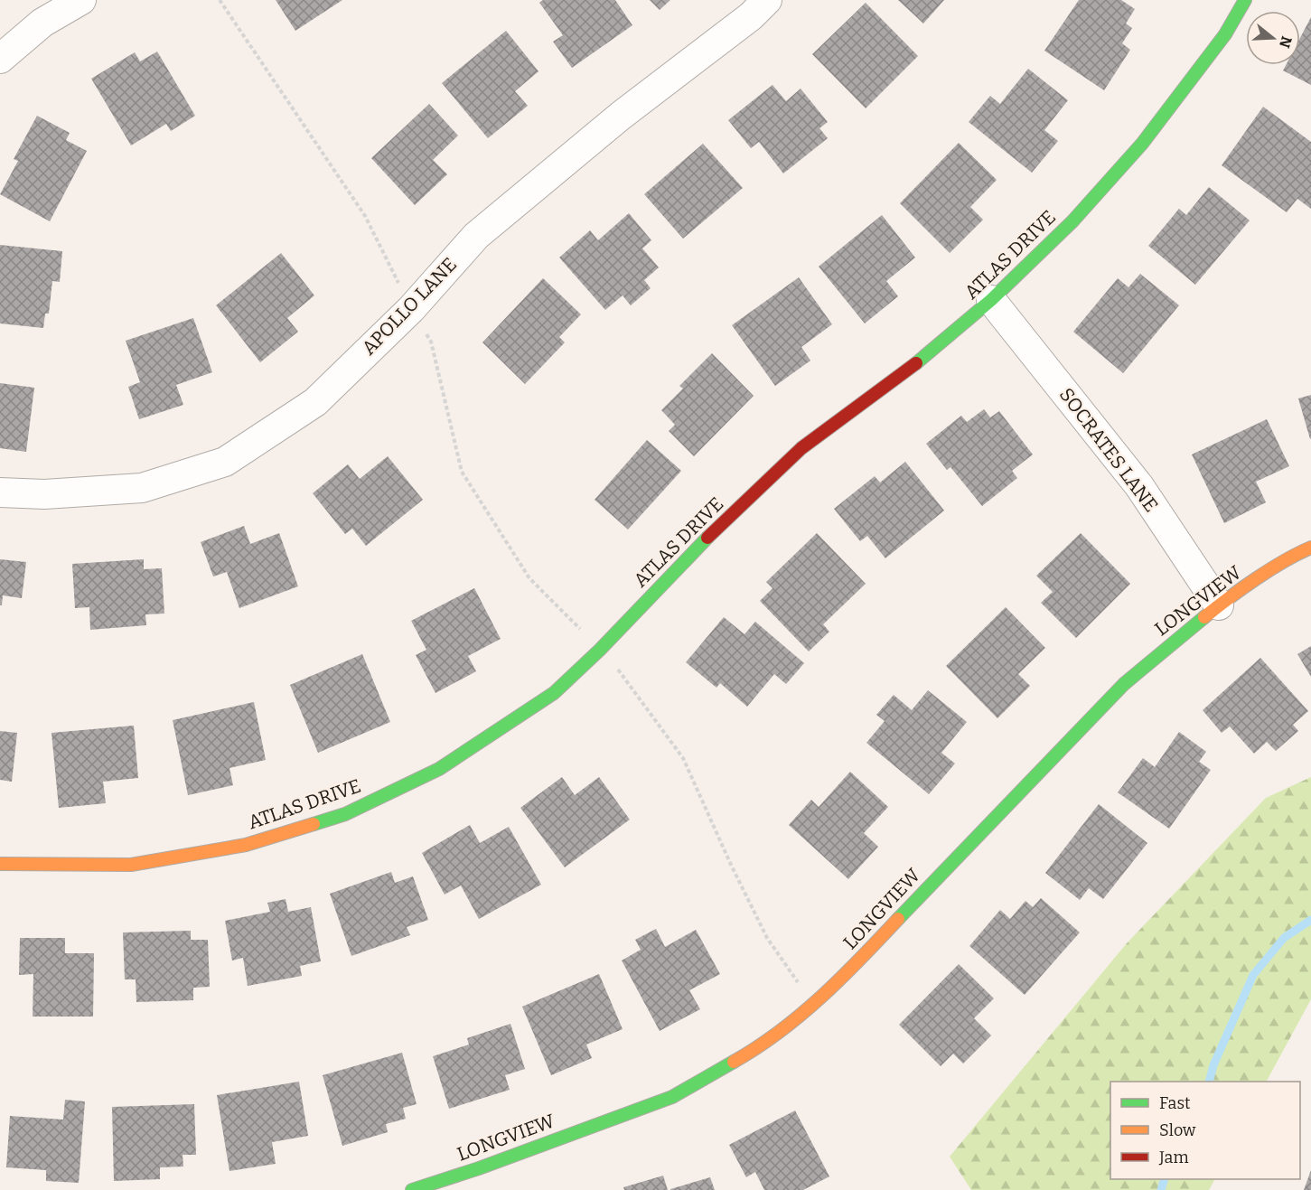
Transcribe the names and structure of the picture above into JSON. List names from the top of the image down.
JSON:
{
  "streets": {
    "street": [
      "ATLAS DRIVE",
      "APOLLO LANE",
      "SOCRATES LANE",
      "LONGVIEW"
    ]
  },
  "crossings": [
    ["ATLAS DRIVE", "SOCRATES LANE"],
    ["SOCRATES LANE", "LONGVIEW"]
  ],
  "legend": ["Fast", "Slow", "Jam"],
  "north": "right"
}
